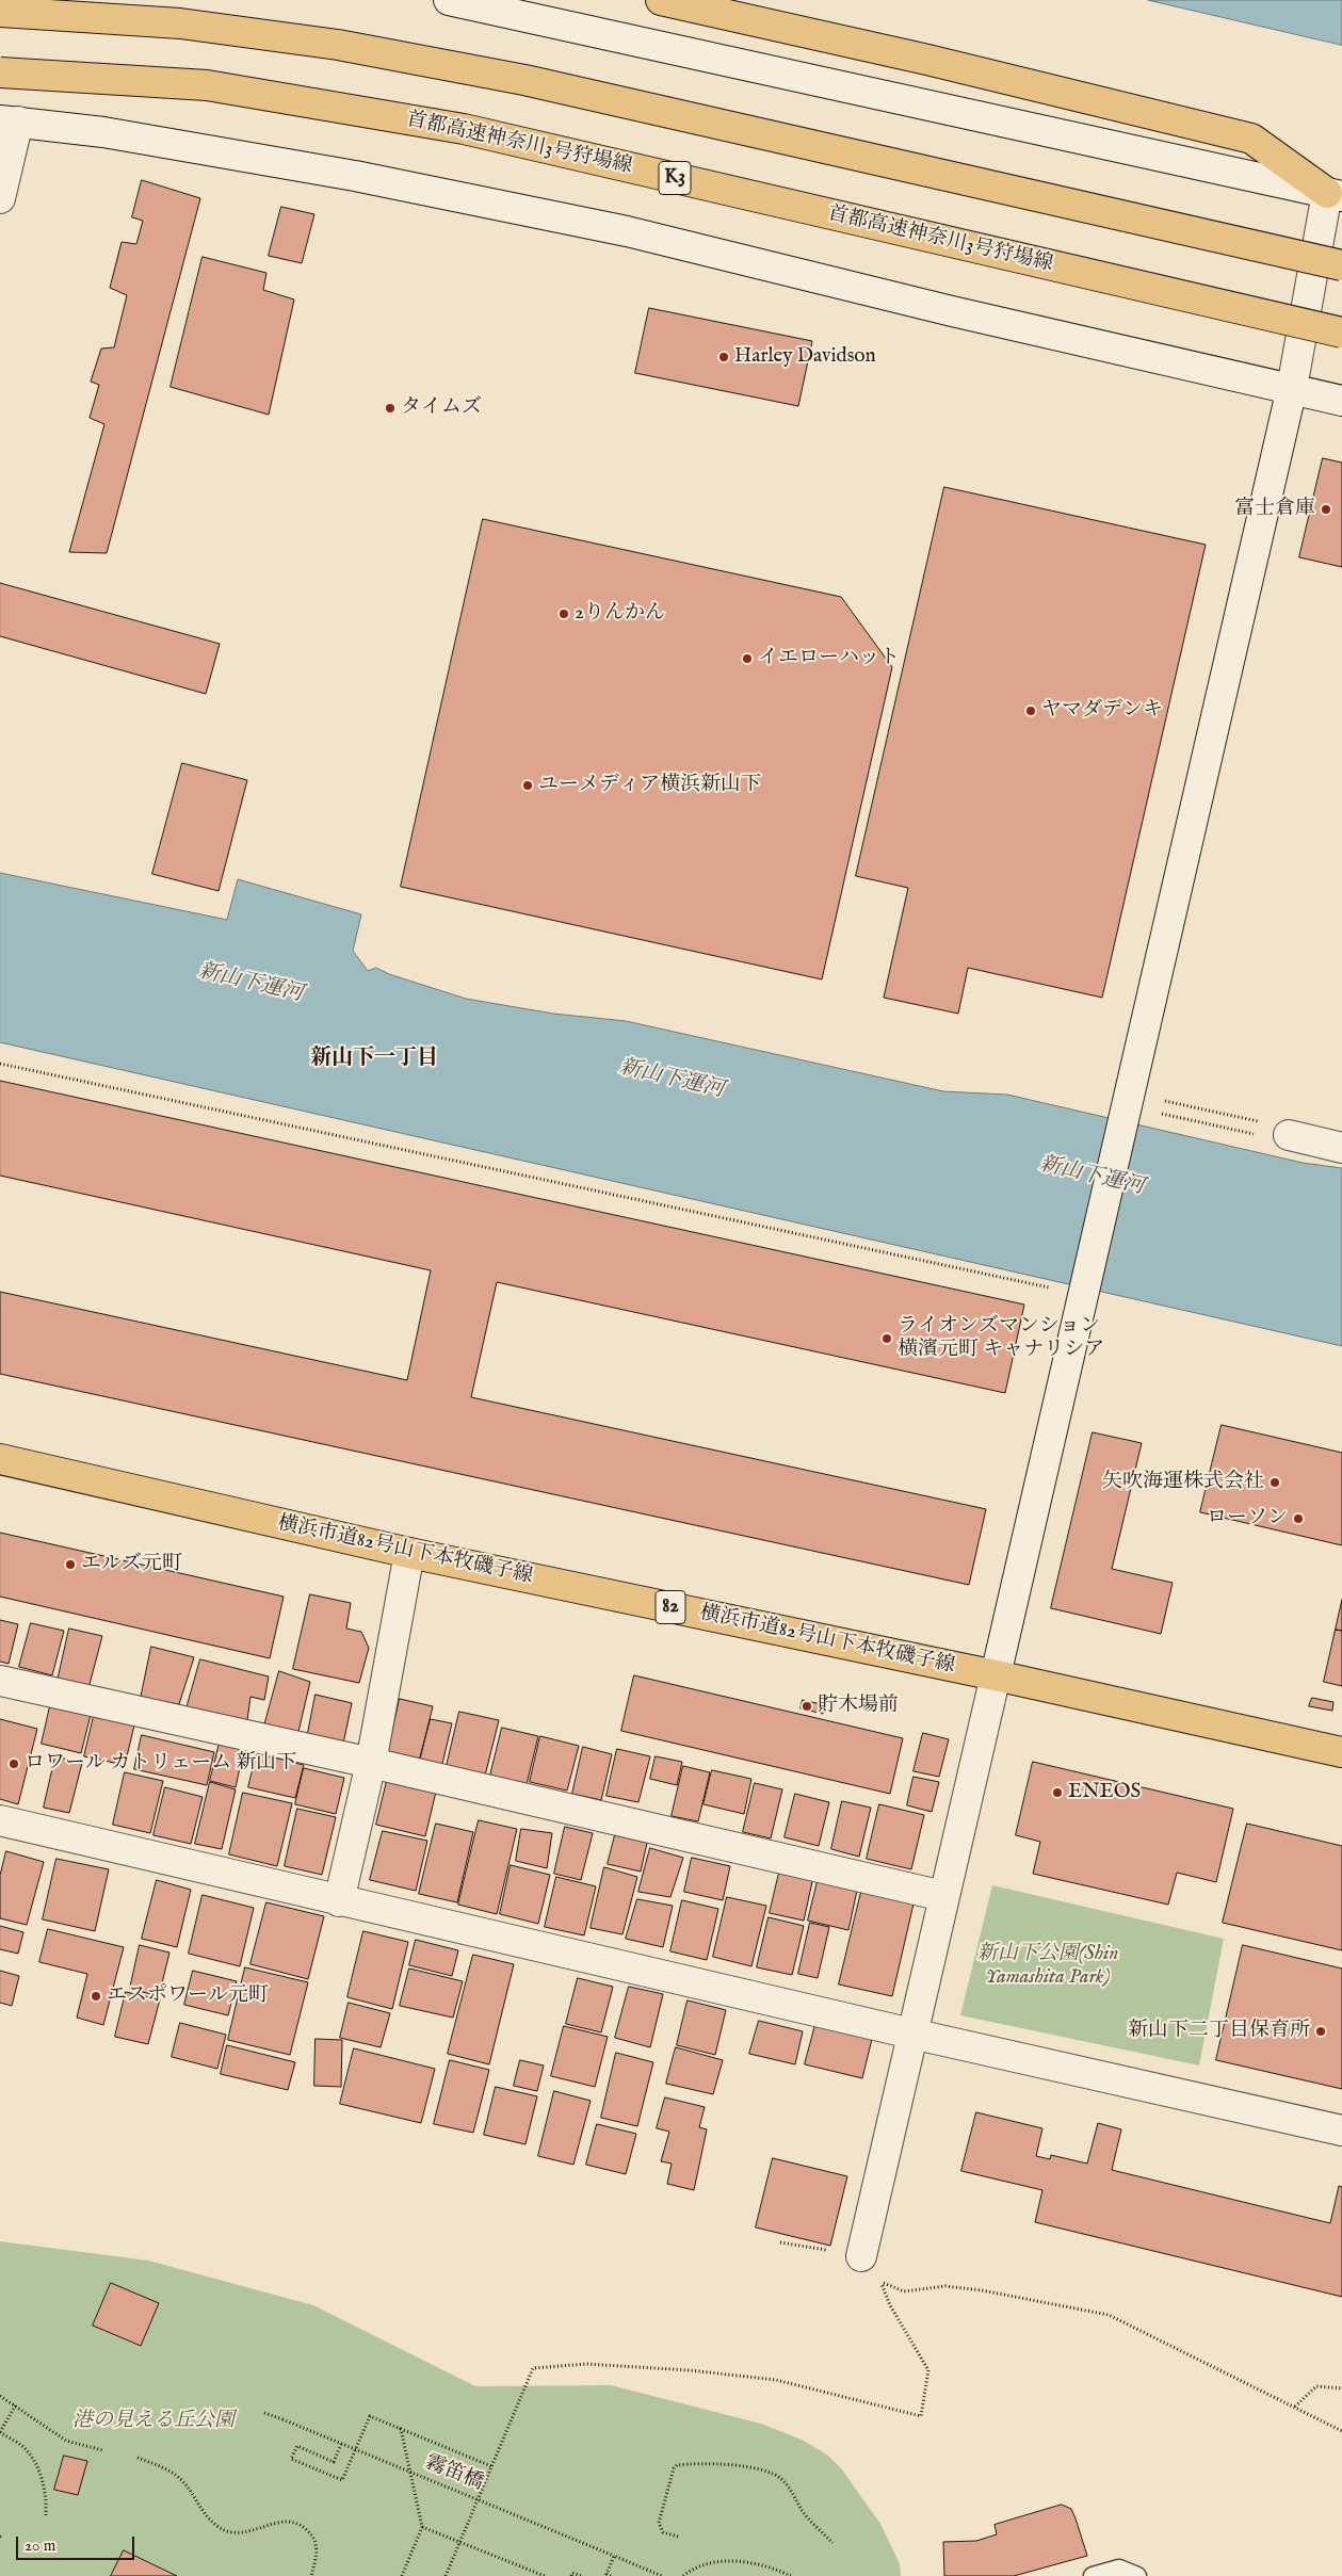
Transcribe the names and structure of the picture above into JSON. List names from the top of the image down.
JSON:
{
  "streets": {
    "main road": [
      "首都高速神奈川3号狩場線",
      "K3",
      "横浜市道82号山下本牧磯子線",
      "82"
    ],
    "path": ["霧笛橋"]
  },
  "districts": ["新山下一丁目"],
  "water": ["新山下運河"],
  "parks": ["新山下公園(Shin Yamashita Park)", "港の見える丘公園"],
  "places": [
    "Harley Davidson",
    "タイムズ",
    "富士倉庫",
    "2りんかん",
    "イエローハット",
    "ヤマダデンキ",
    "ユーメディア横浜新山下",
    "ライオンズマンション 横濱元町 キャナリシア",
    "矢吹海運株式会社",
    "ローソン",
    "エルズ元町",
    "貯木場前",
    "ロワール カトリェーム 新山下",
    "ENEOS",
    "エスポワール元町",
    "新山下二丁目保育所"
  ],
  "scale_bar": "20 m"
}
